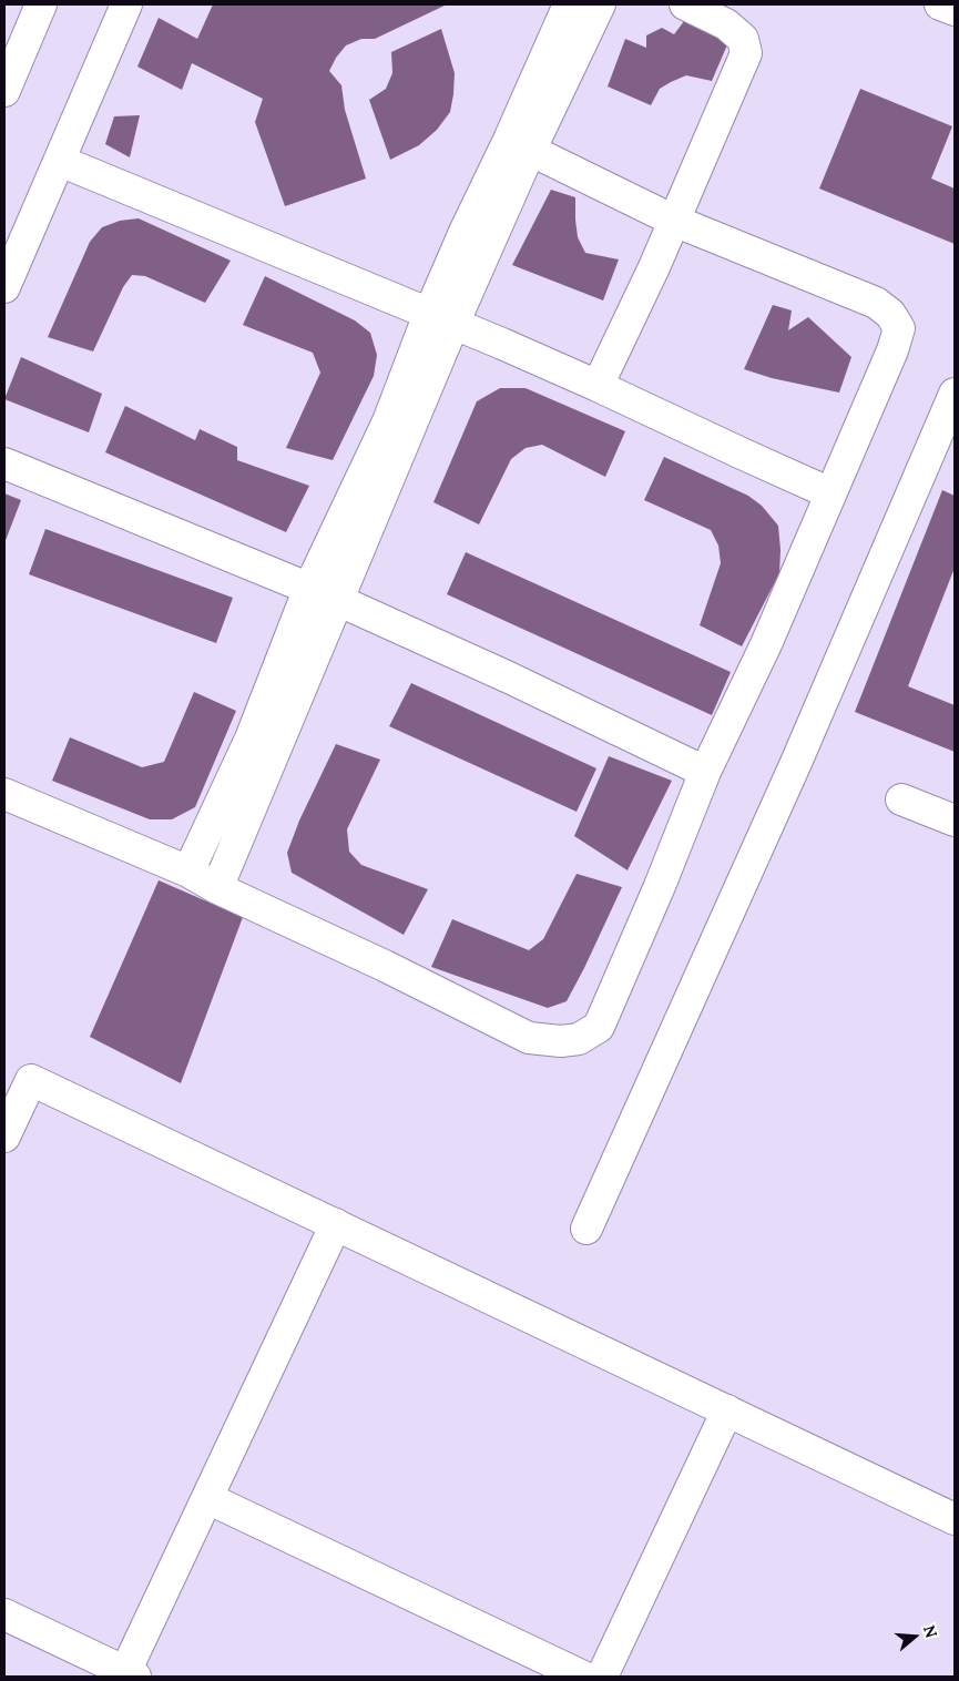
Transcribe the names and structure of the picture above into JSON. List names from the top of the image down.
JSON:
{
  "north": "right"
}
